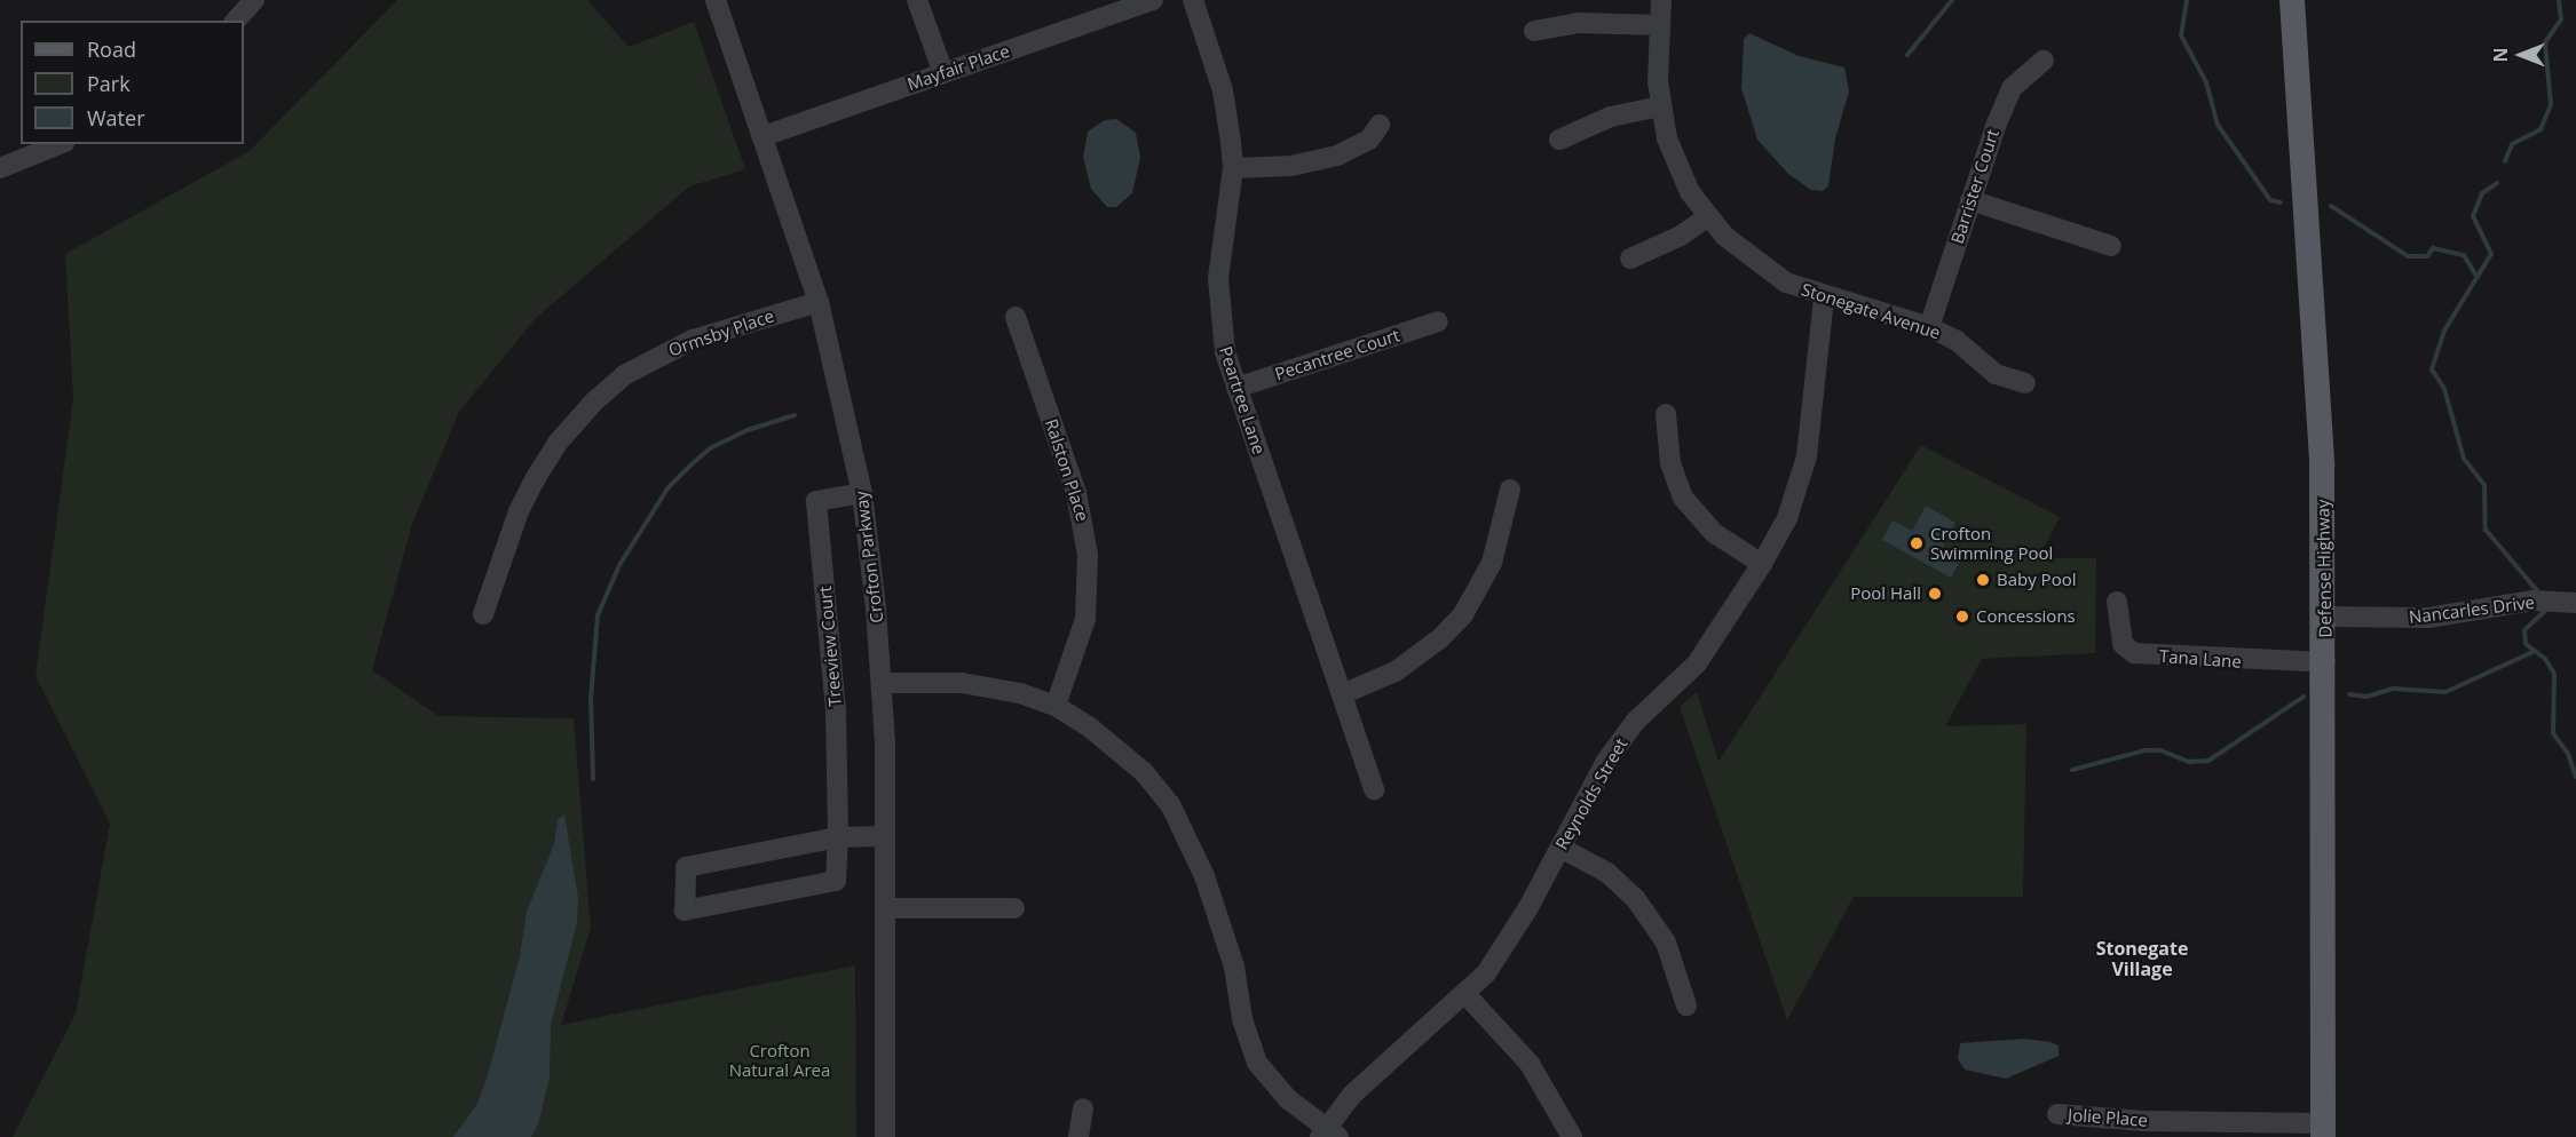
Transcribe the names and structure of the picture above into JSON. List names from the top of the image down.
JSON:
{
  "streets": {
    "main road": ["Defense Highway"],
    "street": [
      "Mayfair Place",
      "Barrister Court",
      "Stonegate Avenue",
      "Ormsby Place",
      "Pecantree Court",
      "Peartree Lane",
      "Ralston Place",
      "Crofton Parkway",
      "Nancarles Drive",
      "Treeview Court",
      "Tana Lane",
      "Reynolds Street",
      "Jolie Place"
    ]
  },
  "crossings": [
    ["Mayfair Place", "Crofton Parkway"],
    ["Barrister Court", "Stonegate Avenue"],
    ["Stonegate Avenue", "Reynolds Street"],
    ["Ormsby Place", "Crofton Parkway"],
    ["Pecantree Court", "Peartree Lane"],
    ["Crofton Parkway", "Treeview Court"],
    ["Defense Highway", "Nancarles Drive"],
    ["Defense Highway", "Tana Lane"],
    ["Defense Highway", "Jolie Place"]
  ],
  "districts": ["Stonegate Village"],
  "parks": ["Crofton Natural Area"],
  "places": [
    "Crofton Swimming Pool",
    "Baby Pool",
    "Pool Hall",
    "Concessions"
  ],
  "legend": ["Road", "Park", "Water"],
  "north": "left"
}
